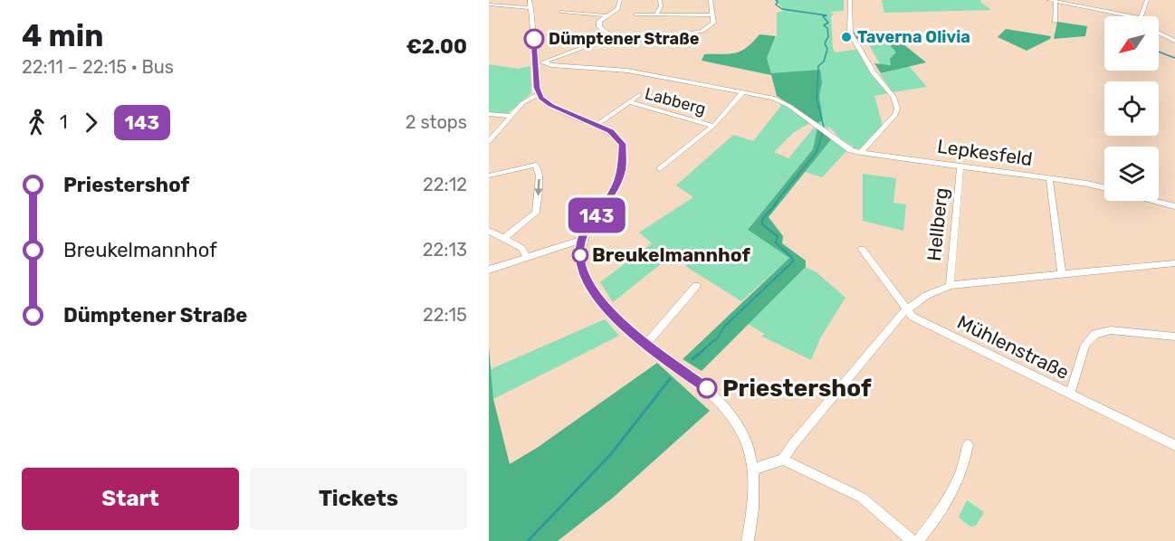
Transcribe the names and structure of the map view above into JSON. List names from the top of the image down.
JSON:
{
  "streets": {
    "street": [
      "Labberg",
      "Lepkesfeld",
      "Hellberg",
      "Mühlenstraße"
    ]
  },
  "crossings": [
    ["Lepkesfeld", "Hellberg"]
  ],
  "places": [
    "Taverna Olivia",
    "Dümptener Straße",
    "Breukelmannhof",
    "Priestershof"
  ],
  "lines": ["bus line 143"],
  "north": "bottom left",
  "page": {
    "heading": ["4 min", "22:11 – 22:15 · Bus", "€2.00"],
    "on_map": "143",
    "legs": ["1", "143", "2 stops"],
    "list": [
      {
        "name": "Priestershof",
        "value": "22:12"
      },
      {
        "name": "Breukelmannhof",
        "value": "22:13"
      },
      {
        "name": "Dümptener Straße",
        "value": "22:15"
      }
    ],
    "buttons": ["Start", "Tickets"]
  }
}
